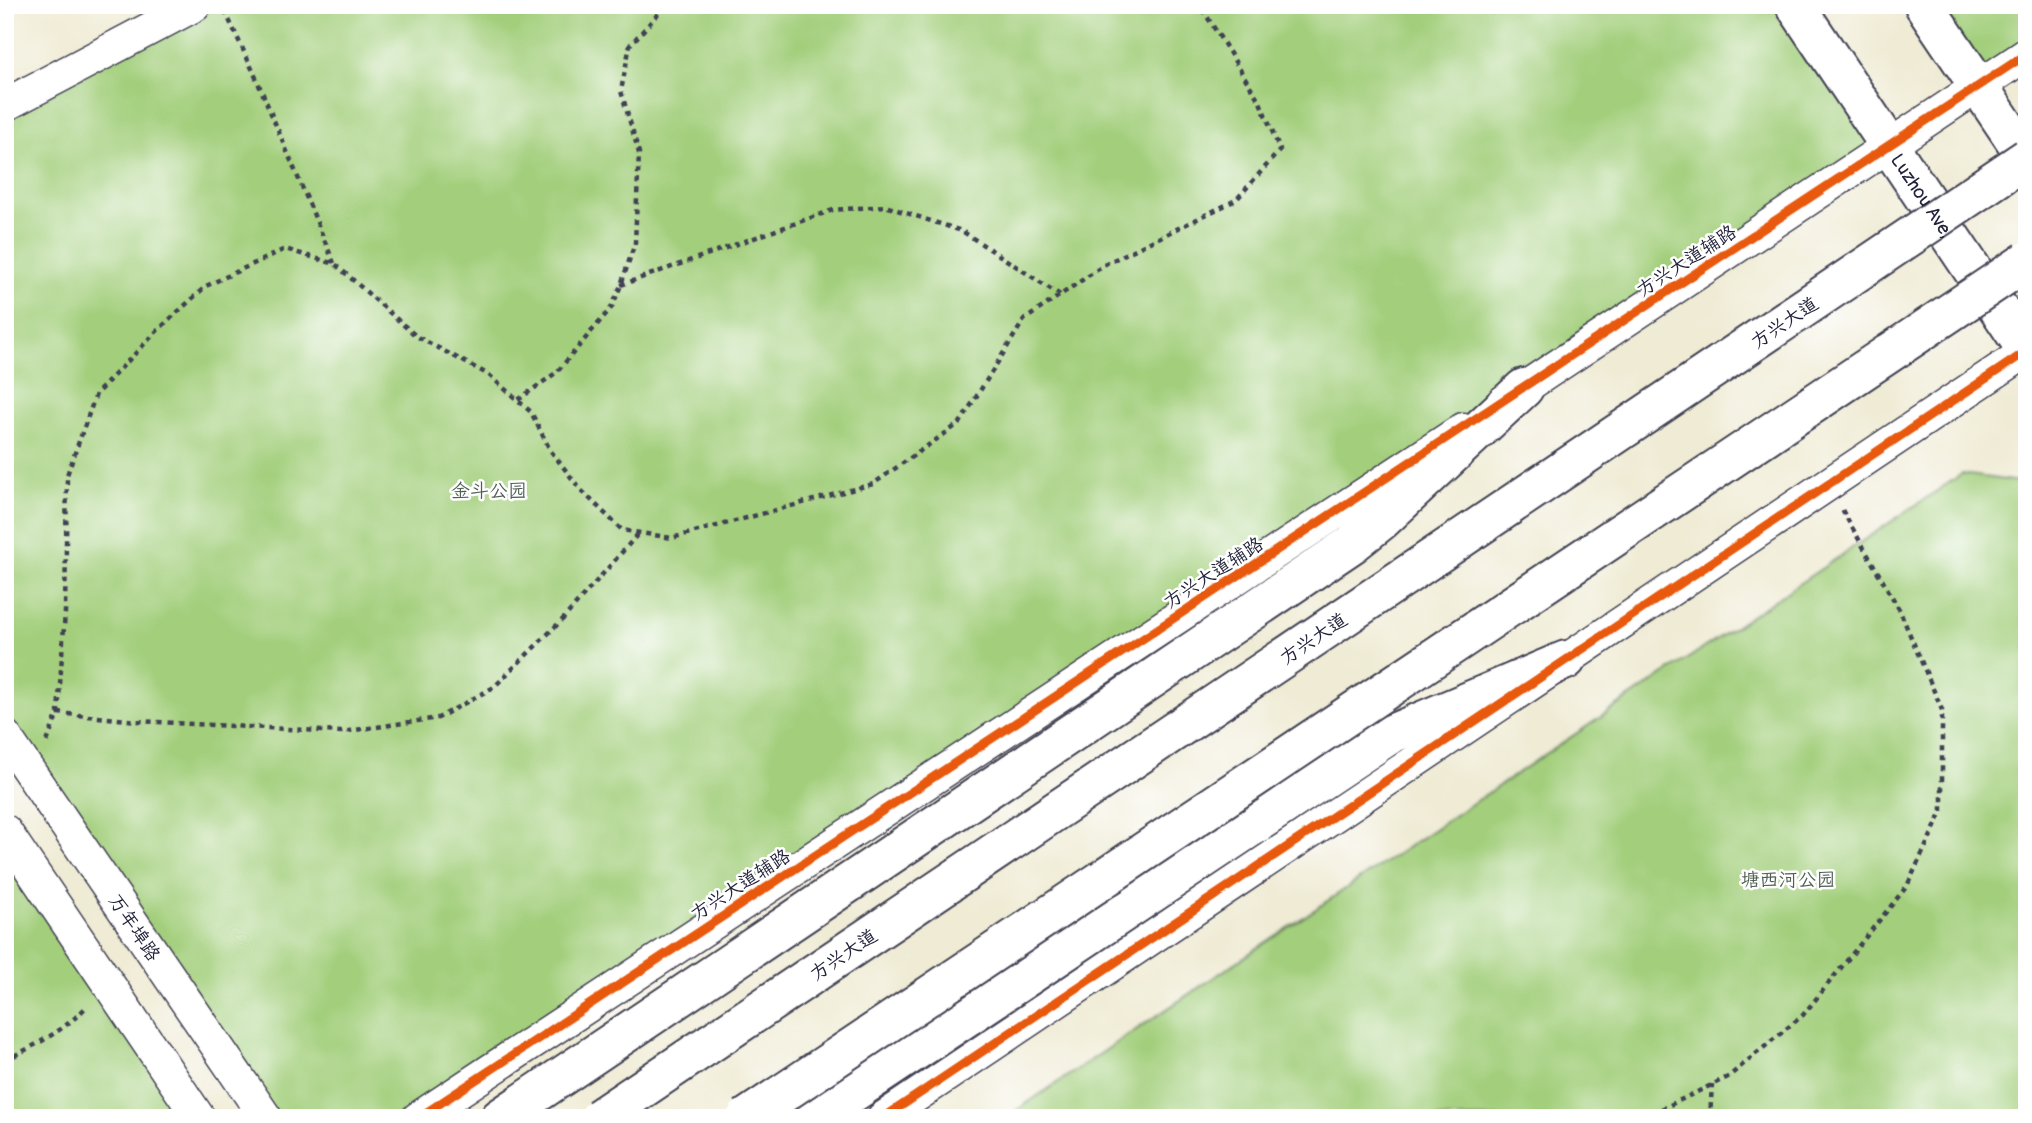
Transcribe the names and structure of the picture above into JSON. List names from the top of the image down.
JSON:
{
  "streets": {
    "main road": ["Luzhou Ave,", "方兴大道"],
    "street": ["方兴大道辅路", "万年埠路"]
  },
  "crossings": [
    ["Luzhou Ave,", "方兴大道辅路"]
  ],
  "parks": ["金斗公园", "塘西河公园"]
}
